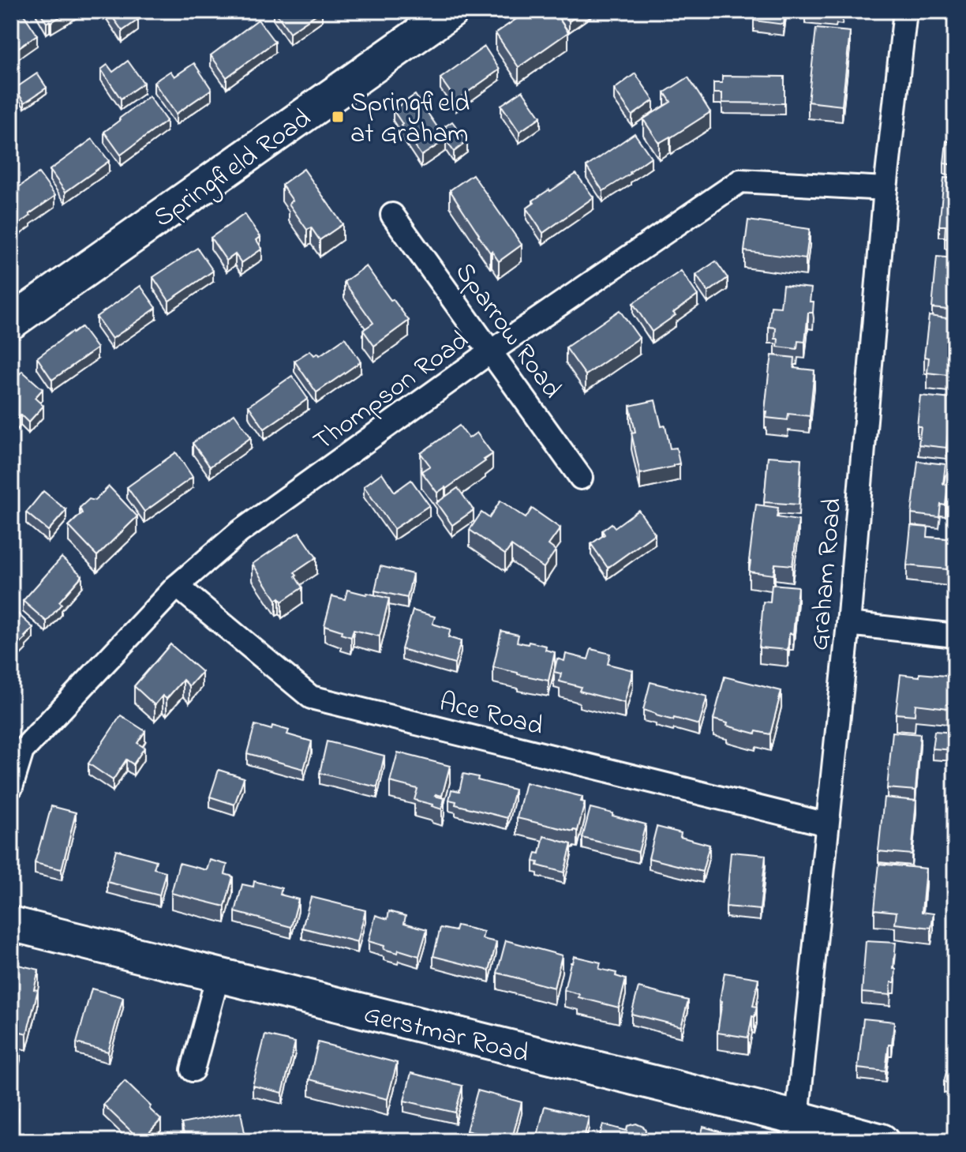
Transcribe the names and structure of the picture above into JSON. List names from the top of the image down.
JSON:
{
  "streets": {
    "street": [
      "Springfield Road",
      "Sparrow Road",
      "Thompson Road",
      "Graham Road",
      "Ace Road",
      "Gerstmar Road"
    ]
  },
  "crossings": [
    ["Sparrow Road", "Thompson Road"],
    ["Thompson Road", "Graham Road"],
    ["Thompson Road", "Ace Road"],
    ["Graham Road", "Ace Road"],
    ["Graham Road", "Gerstmar Road"]
  ],
  "places": {
    "transit": ["Springfield at Graham"]
  }
}
